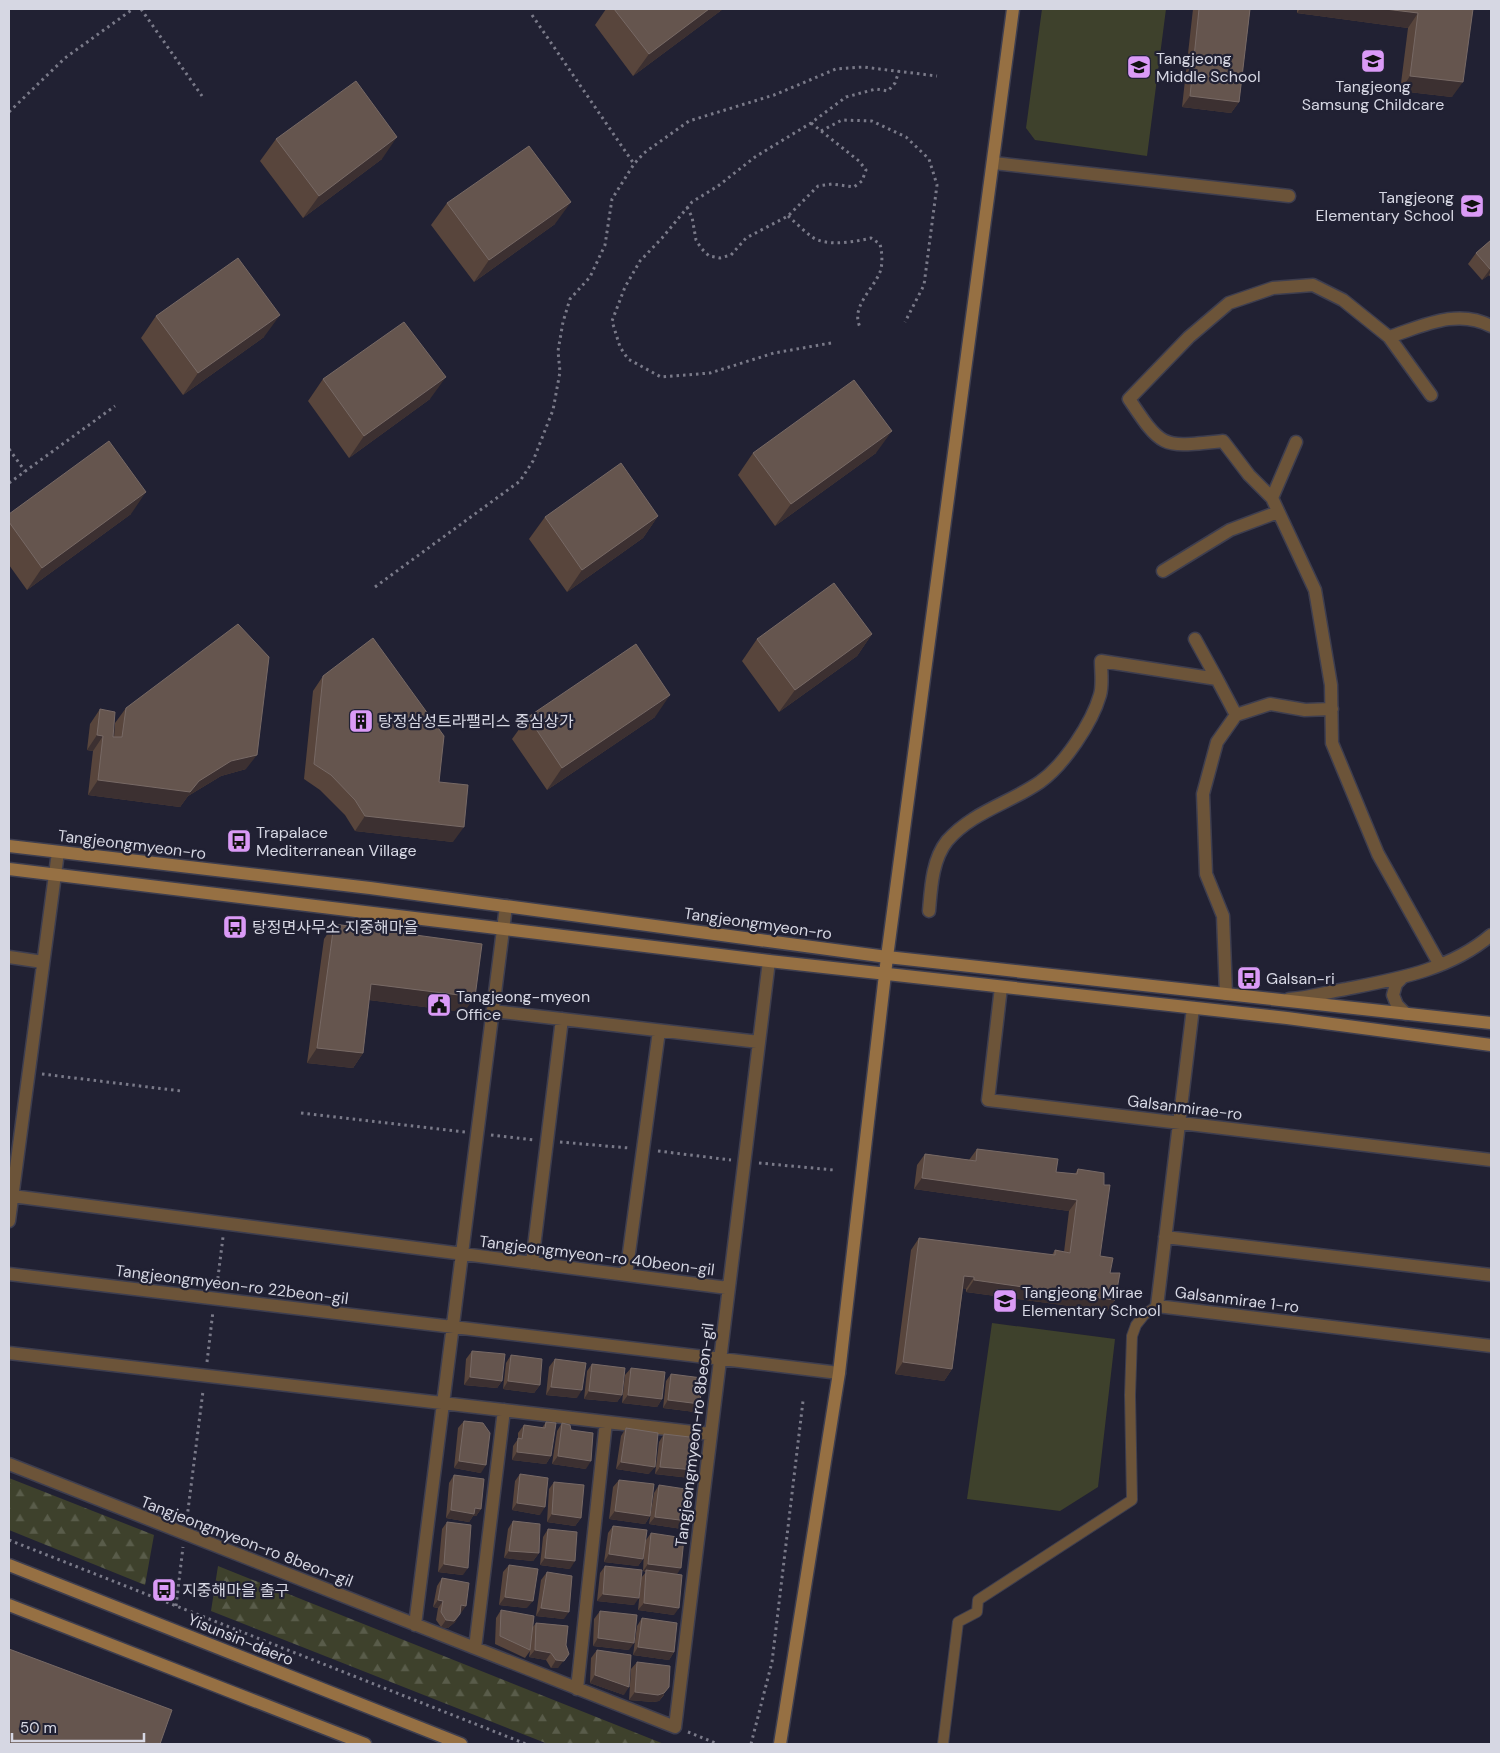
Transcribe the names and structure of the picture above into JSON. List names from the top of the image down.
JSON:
{
  "streets": {
    "main road": ["Tangjeongmyeon-ro", "Yisunsin-daero"],
    "street": [
      "Galsanmirae-ro",
      "Tangjeongmyeon-ro 40beon-gil",
      "Tangjeongmyeon-ro 22beon-gil",
      "Galsanmirae 1-ro",
      "Tangjeongmyeon-ro 8beon-gil"
    ]
  },
  "crossings": [
    ["Tangjeongmyeon-ro", "Tangjeongmyeon-ro 40beon-gil"],
    ["Galsanmirae-ro", "Galsanmirae 1-ro"],
    ["Tangjeongmyeon-ro 40beon-gil", "Tangjeongmyeon-ro 22beon-gil"],
    ["Tangjeongmyeon-ro 40beon-gil", "Tangjeongmyeon-ro 8beon-gil"]
  ],
  "places": {
    "school or university": [
      "Tangjeong Samsung Childcare",
      "Tangjeong Middle School",
      "Tangjeong Elementary School",
      "Tangjeong Mirae Elementary School"
    ],
    "building": ["탕정삼성트라팰리스 중심상가"],
    "bus stop": [
      "Trapalace Mediterranean Village",
      "탕정면사무소 지중해마을",
      "Galsan-ri",
      "지중해마을 출구"
    ],
    "public building": ["Tangjeong-myeon Office"]
  },
  "scale_bar": "50 m"
}
